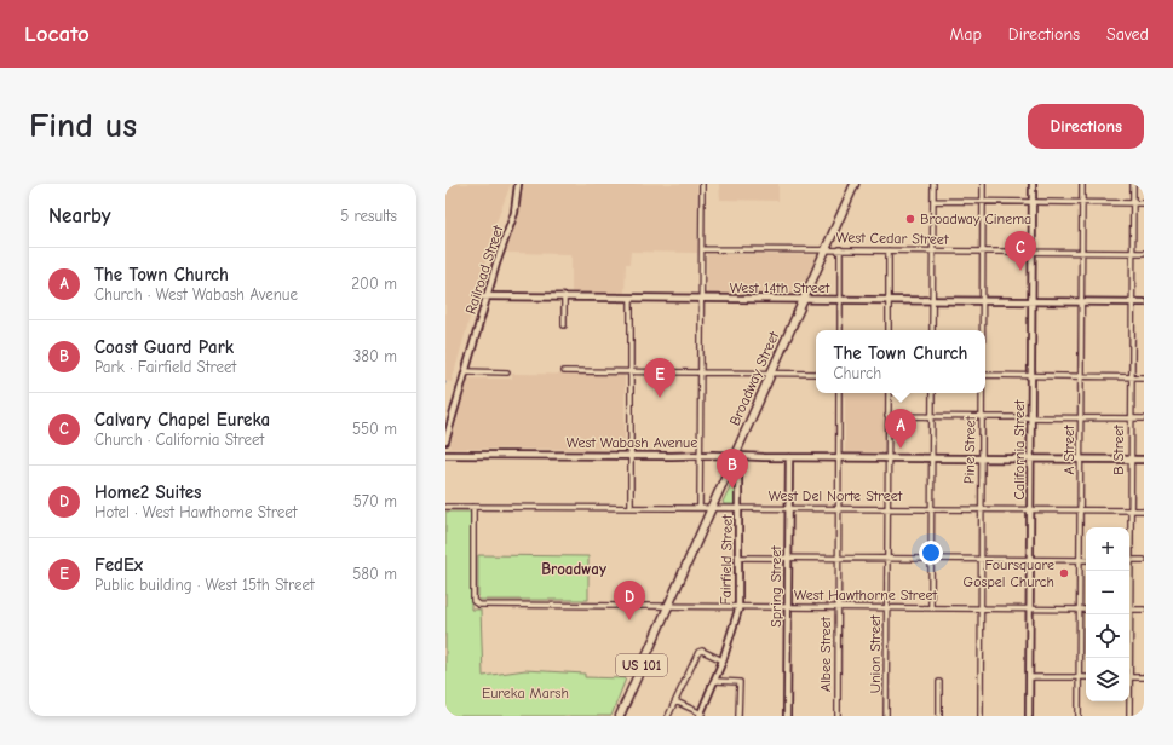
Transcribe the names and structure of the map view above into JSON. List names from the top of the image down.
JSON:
{
  "streets": {
    "highway": ["Broadway Street", "US 101"],
    "street": [
      "West Cedar Street",
      "Railroad Street",
      "West 14th Street",
      "West Wabash Avenue",
      "Pine Street",
      "California Street",
      "A Street",
      "B Street",
      "West Del Norte Street",
      "Fairfield Street",
      "Spring Street",
      "West Hawthorne Street",
      "Albee Street",
      "Union Street"
    ]
  },
  "crossings": [
    ["West Cedar Street", "Broadway Street"],
    ["West Cedar Street", "Pine Street"],
    ["West Cedar Street", "California Street"],
    ["West Cedar Street", "A Street"],
    ["West Cedar Street", "B Street"],
    ["Railroad Street", "West 14th Street"],
    ["West 14th Street", "Broadway Street"],
    ["West 14th Street", "Pine Street"],
    ["West 14th Street", "California Street"],
    ["West 14th Street", "A Street"],
    ["West 14th Street", "B Street"],
    ["Broadway Street", "West Wabash Avenue"],
    ["Broadway Street", "West Del Norte Street"],
    ["Broadway Street", "Fairfield Street"],
    ["Broadway Street", "West Hawthorne Street"],
    ["West Wabash Avenue", "Pine Street"],
    ["West Wabash Avenue", "California Street"],
    ["West Wabash Avenue", "A Street"],
    ["West Wabash Avenue", "B Street"],
    ["West Wabash Avenue", "Fairfield Street"],
    ["West Wabash Avenue", "Spring Street"],
    ["West Wabash Avenue", "Albee Street"],
    ["West Wabash Avenue", "Union Street"],
    ["Pine Street", "West Del Norte Street"],
    ["Pine Street", "West Hawthorne Street"],
    ["California Street", "West Del Norte Street"],
    ["California Street", "West Hawthorne Street"],
    ["A Street", "West Del Norte Street"],
    ["A Street", "West Hawthorne Street"],
    ["B Street", "West Del Norte Street"],
    ["West Del Norte Street", "Fairfield Street"],
    ["West Del Norte Street", "Spring Street"],
    ["West Del Norte Street", "West Hawthorne Street"],
    ["West Del Norte Street", "Albee Street"],
    ["West Del Norte Street", "Union Street"],
    ["Fairfield Street", "West Hawthorne Street"],
    ["Spring Street", "West Hawthorne Street"],
    ["West Hawthorne Street", "Albee Street"],
    ["West Hawthorne Street", "Union Street"]
  ],
  "districts": ["Broadway"],
  "parks": ["Eureka Marsh"],
  "places": ["Broadway Cinema", "Foursquare Gospel Church"],
  "page": {
    "header": "Locato",
    "nav": ["Map", "Directions", "Saved"],
    "buttons": "Directions",
    "title": "Find us",
    "heading": ["Nearby", "5 results"],
    "pins": [
      "C",
      "E",
      "A",
      "B",
      "D"
    ],
    "list": [
      {
        "mark": "A",
        "name": "The Town Church",
        "note": "Church · West Wabash Avenue",
        "value": "200 m"
      },
      {
        "mark": "B",
        "name": "Coast Guard Park",
        "note": "Park · Fairfield Street",
        "value": "380 m"
      },
      {
        "mark": "C",
        "name": "Calvary Chapel Eureka",
        "note": "Church · California Street",
        "value": "550 m"
      },
      {
        "mark": "D",
        "name": "Home2 Suites",
        "note": "Hotel · West Hawthorne Street",
        "value": "570 m"
      },
      {
        "mark": "E",
        "name": "FedEx",
        "note": "Public building · West 15th Street",
        "value": "580 m"
      }
    ],
    "popup": ["The Town Church", "Church"],
    "map_buttons": ["+", "−"]
  }
}
